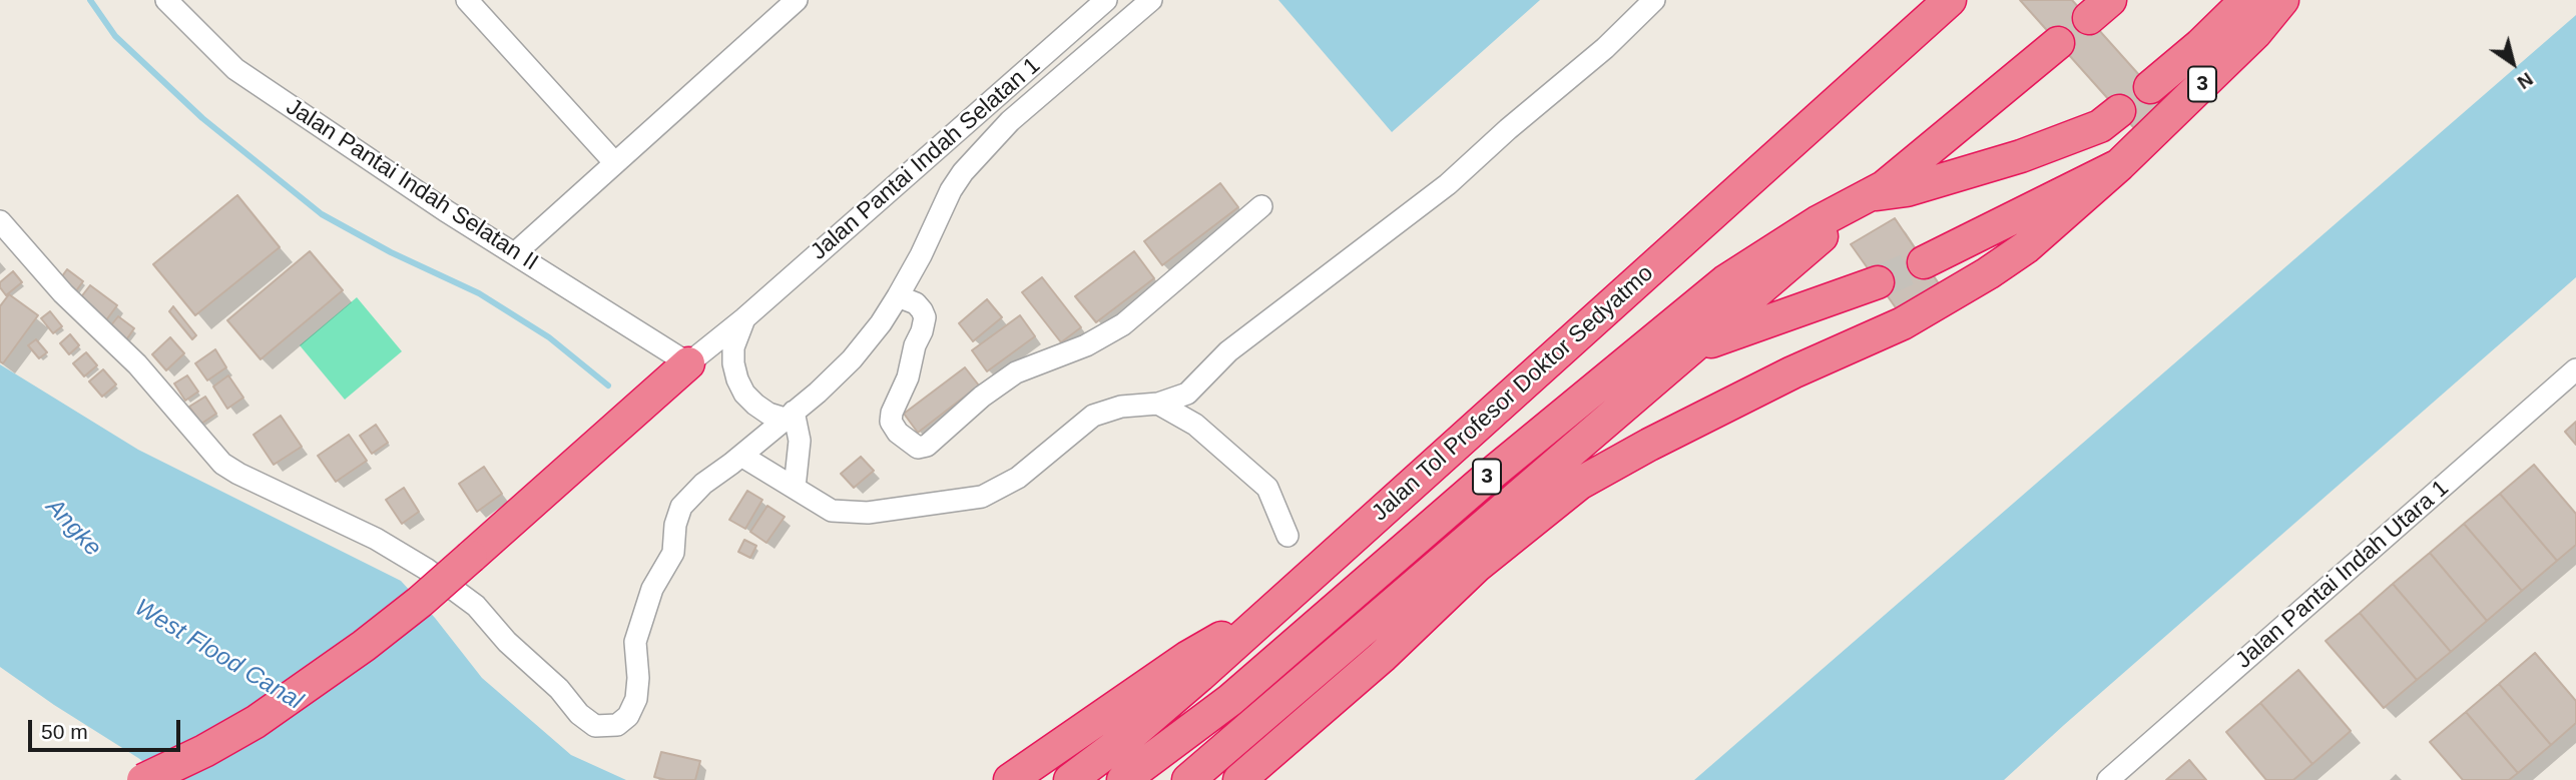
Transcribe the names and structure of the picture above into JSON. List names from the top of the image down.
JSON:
{
  "streets": {
    "highway": ["3", "Jalan Tol Profesor Doktor Sedyatmo"],
    "street": ["Jalan Pantai Indah Selatan 1", "Jalan Pantai Indah Selatan II", "Jalan Pantai Indah Utara 1"]
  },
  "crossings": [
    ["Jalan Pantai Indah Selatan 1", "Jalan Pantai Indah Selatan II"]
  ],
  "water": ["Angke", "West Flood Canal"],
  "scale_bar": "50 m",
  "north": "bottom right"
}
